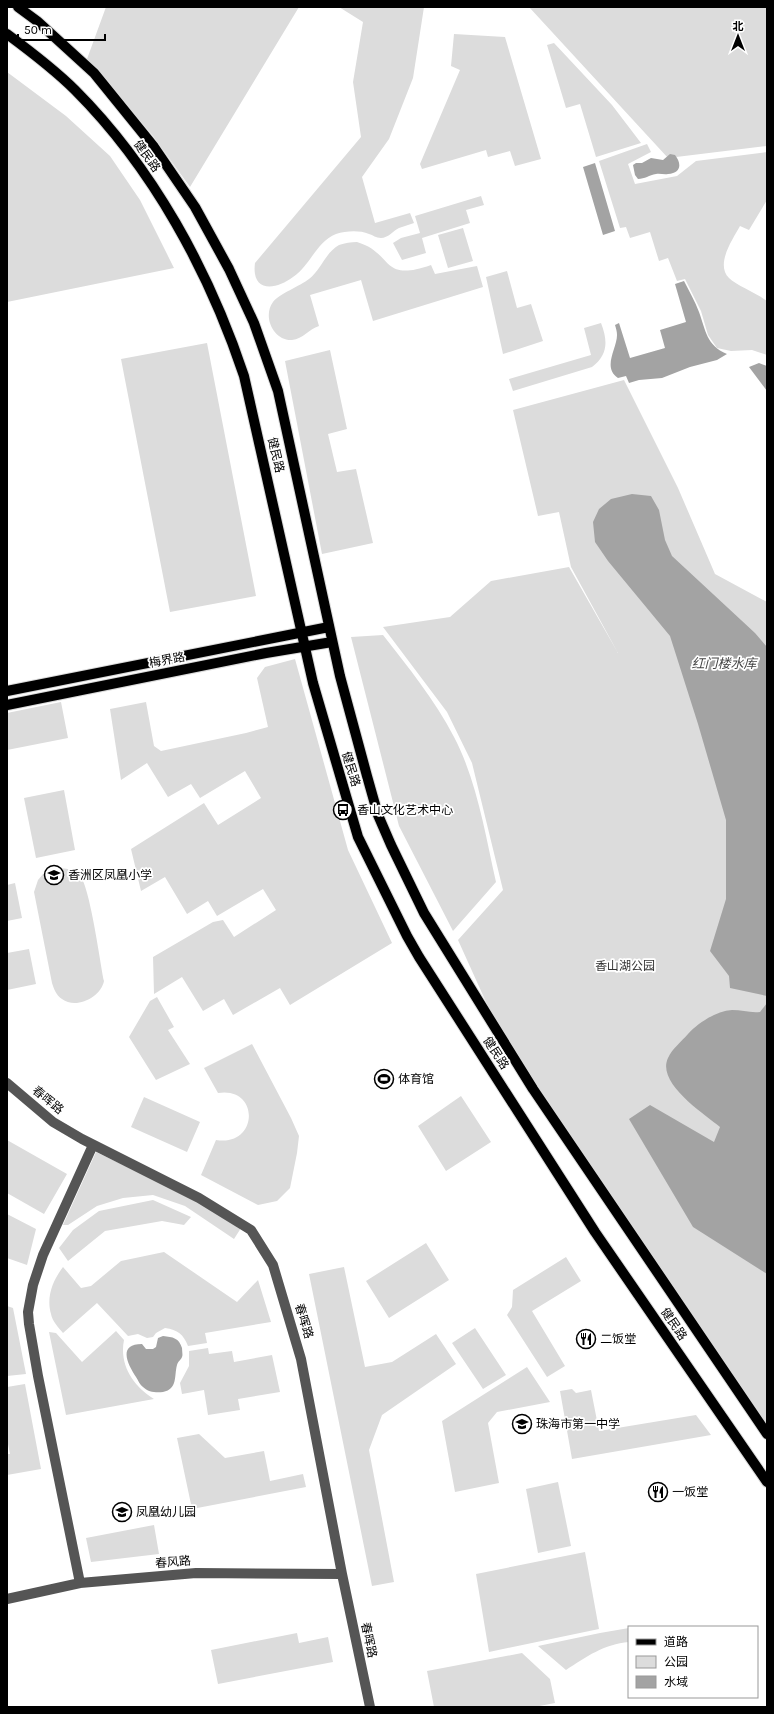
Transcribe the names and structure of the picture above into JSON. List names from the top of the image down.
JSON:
{
  "streets": {
    "main road": ["健民路", "梅界路"],
    "street": ["春晖路", "春风路"]
  },
  "crossings": [
    ["健民路", "梅界路"],
    ["春晖路", "春风路"]
  ],
  "water": ["红门楼水库"],
  "parks": ["香山湖公园"],
  "places": {
    "bus stop": ["香山文化艺术中心"],
    "school or university": ["香洲区凤凰小学", "珠海市第一中学", "凤凰幼儿园"],
    "sports": ["体育馆"],
    "restaurant": ["二饭堂", "一饭堂"]
  },
  "legend": ["道路", "公园", "水域"],
  "scale_bar": "50 m",
  "north": "top"
}
